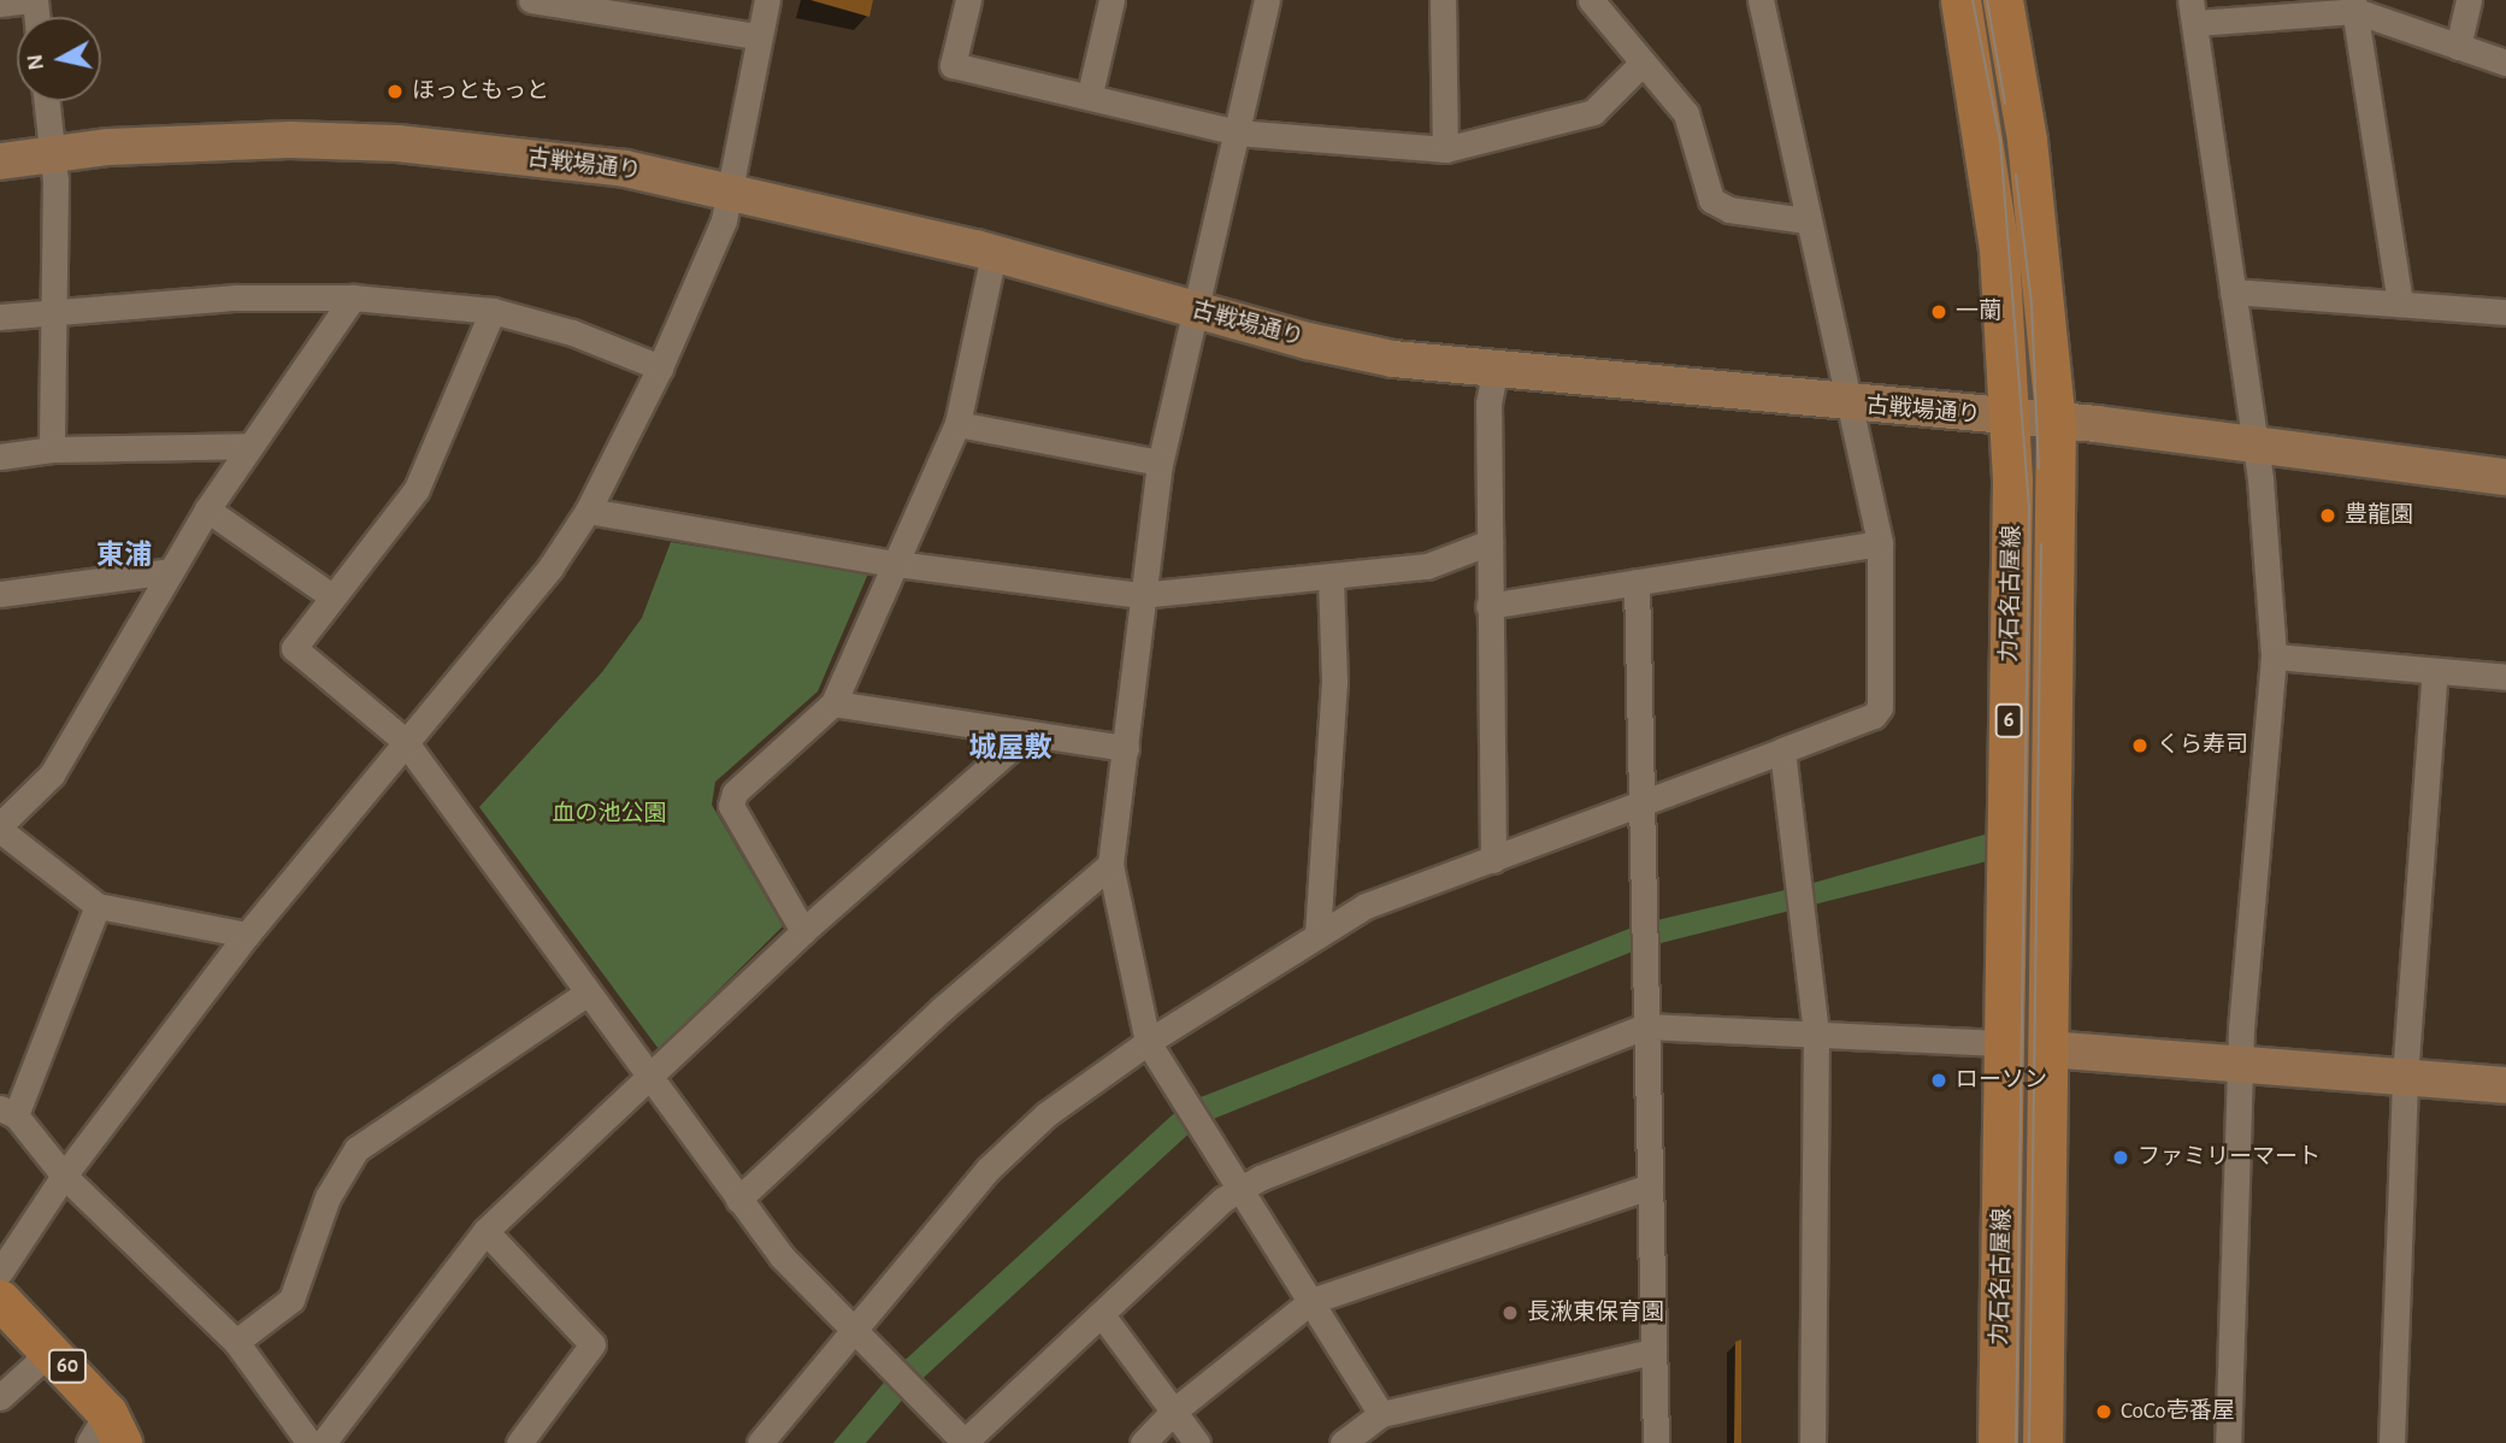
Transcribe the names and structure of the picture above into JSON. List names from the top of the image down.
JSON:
{
  "streets": {
    "main road": ["力石名古屋線", "6", "60"],
    "street": ["古戦場通り"]
  },
  "crossings": [
    ["古戦場通り", "力石名古屋線"]
  ],
  "districts": ["東浦", "城屋敷"],
  "parks": ["血の池公園"],
  "places": [
    "ほっともっと",
    "一蘭",
    "豊龍園",
    "くら寿司",
    "ローソン",
    "ファミリーマート",
    "長湫東保育園",
    "CoCo壱番屋"
  ],
  "north": "left"
}
